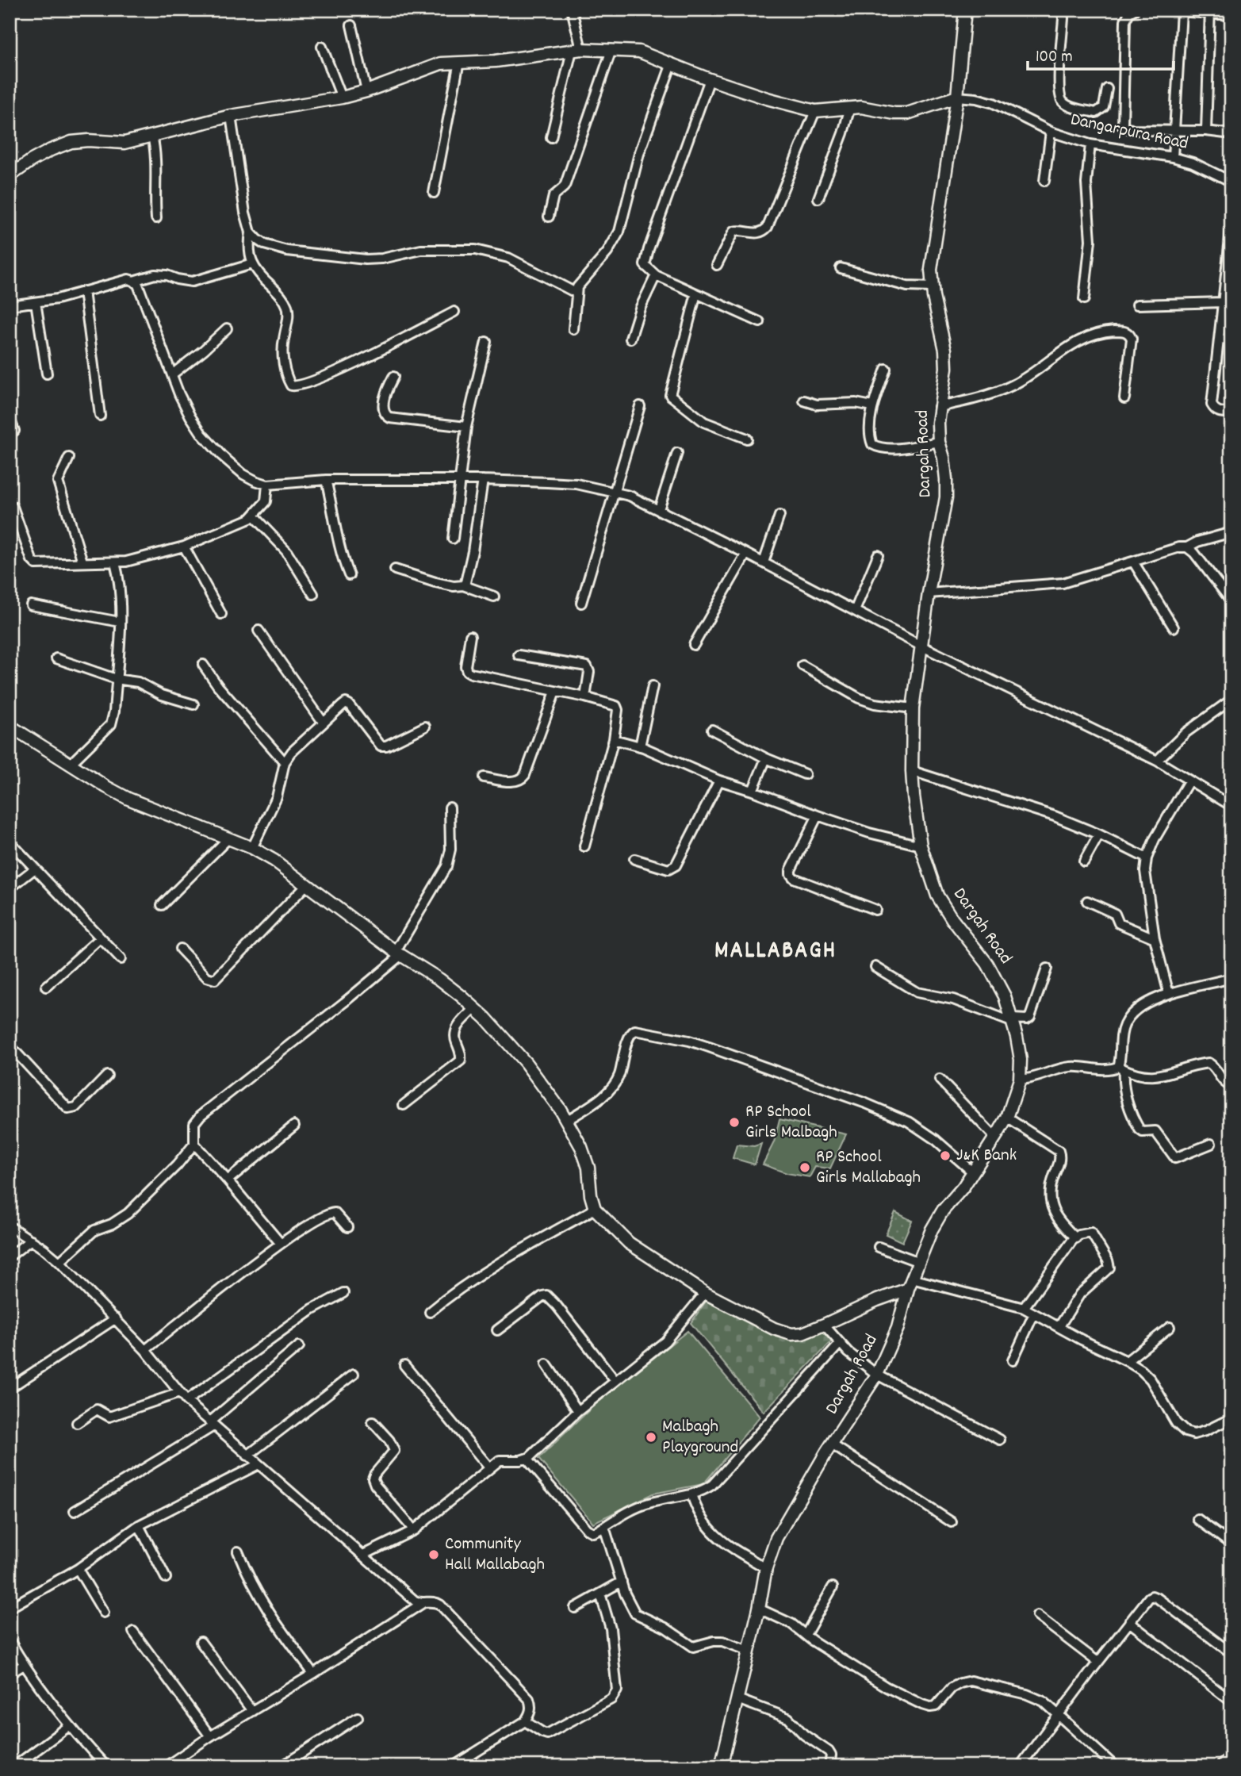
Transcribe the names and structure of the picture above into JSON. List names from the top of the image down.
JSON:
{
  "streets": {
    "street": ["Dangarpura Road", "Dargah Road"]
  },
  "crossings": [
    ["Dangarpura Road", "Dargah Road"]
  ],
  "districts": ["MALLABAGH"],
  "places": [
    "RP School Girls Malbagh",
    "J&K Bank",
    "RP School Girls Mallabagh",
    "Malbagh Playground",
    "Community Hall Mallabagh"
  ],
  "scale_bar": "100 m"
}
